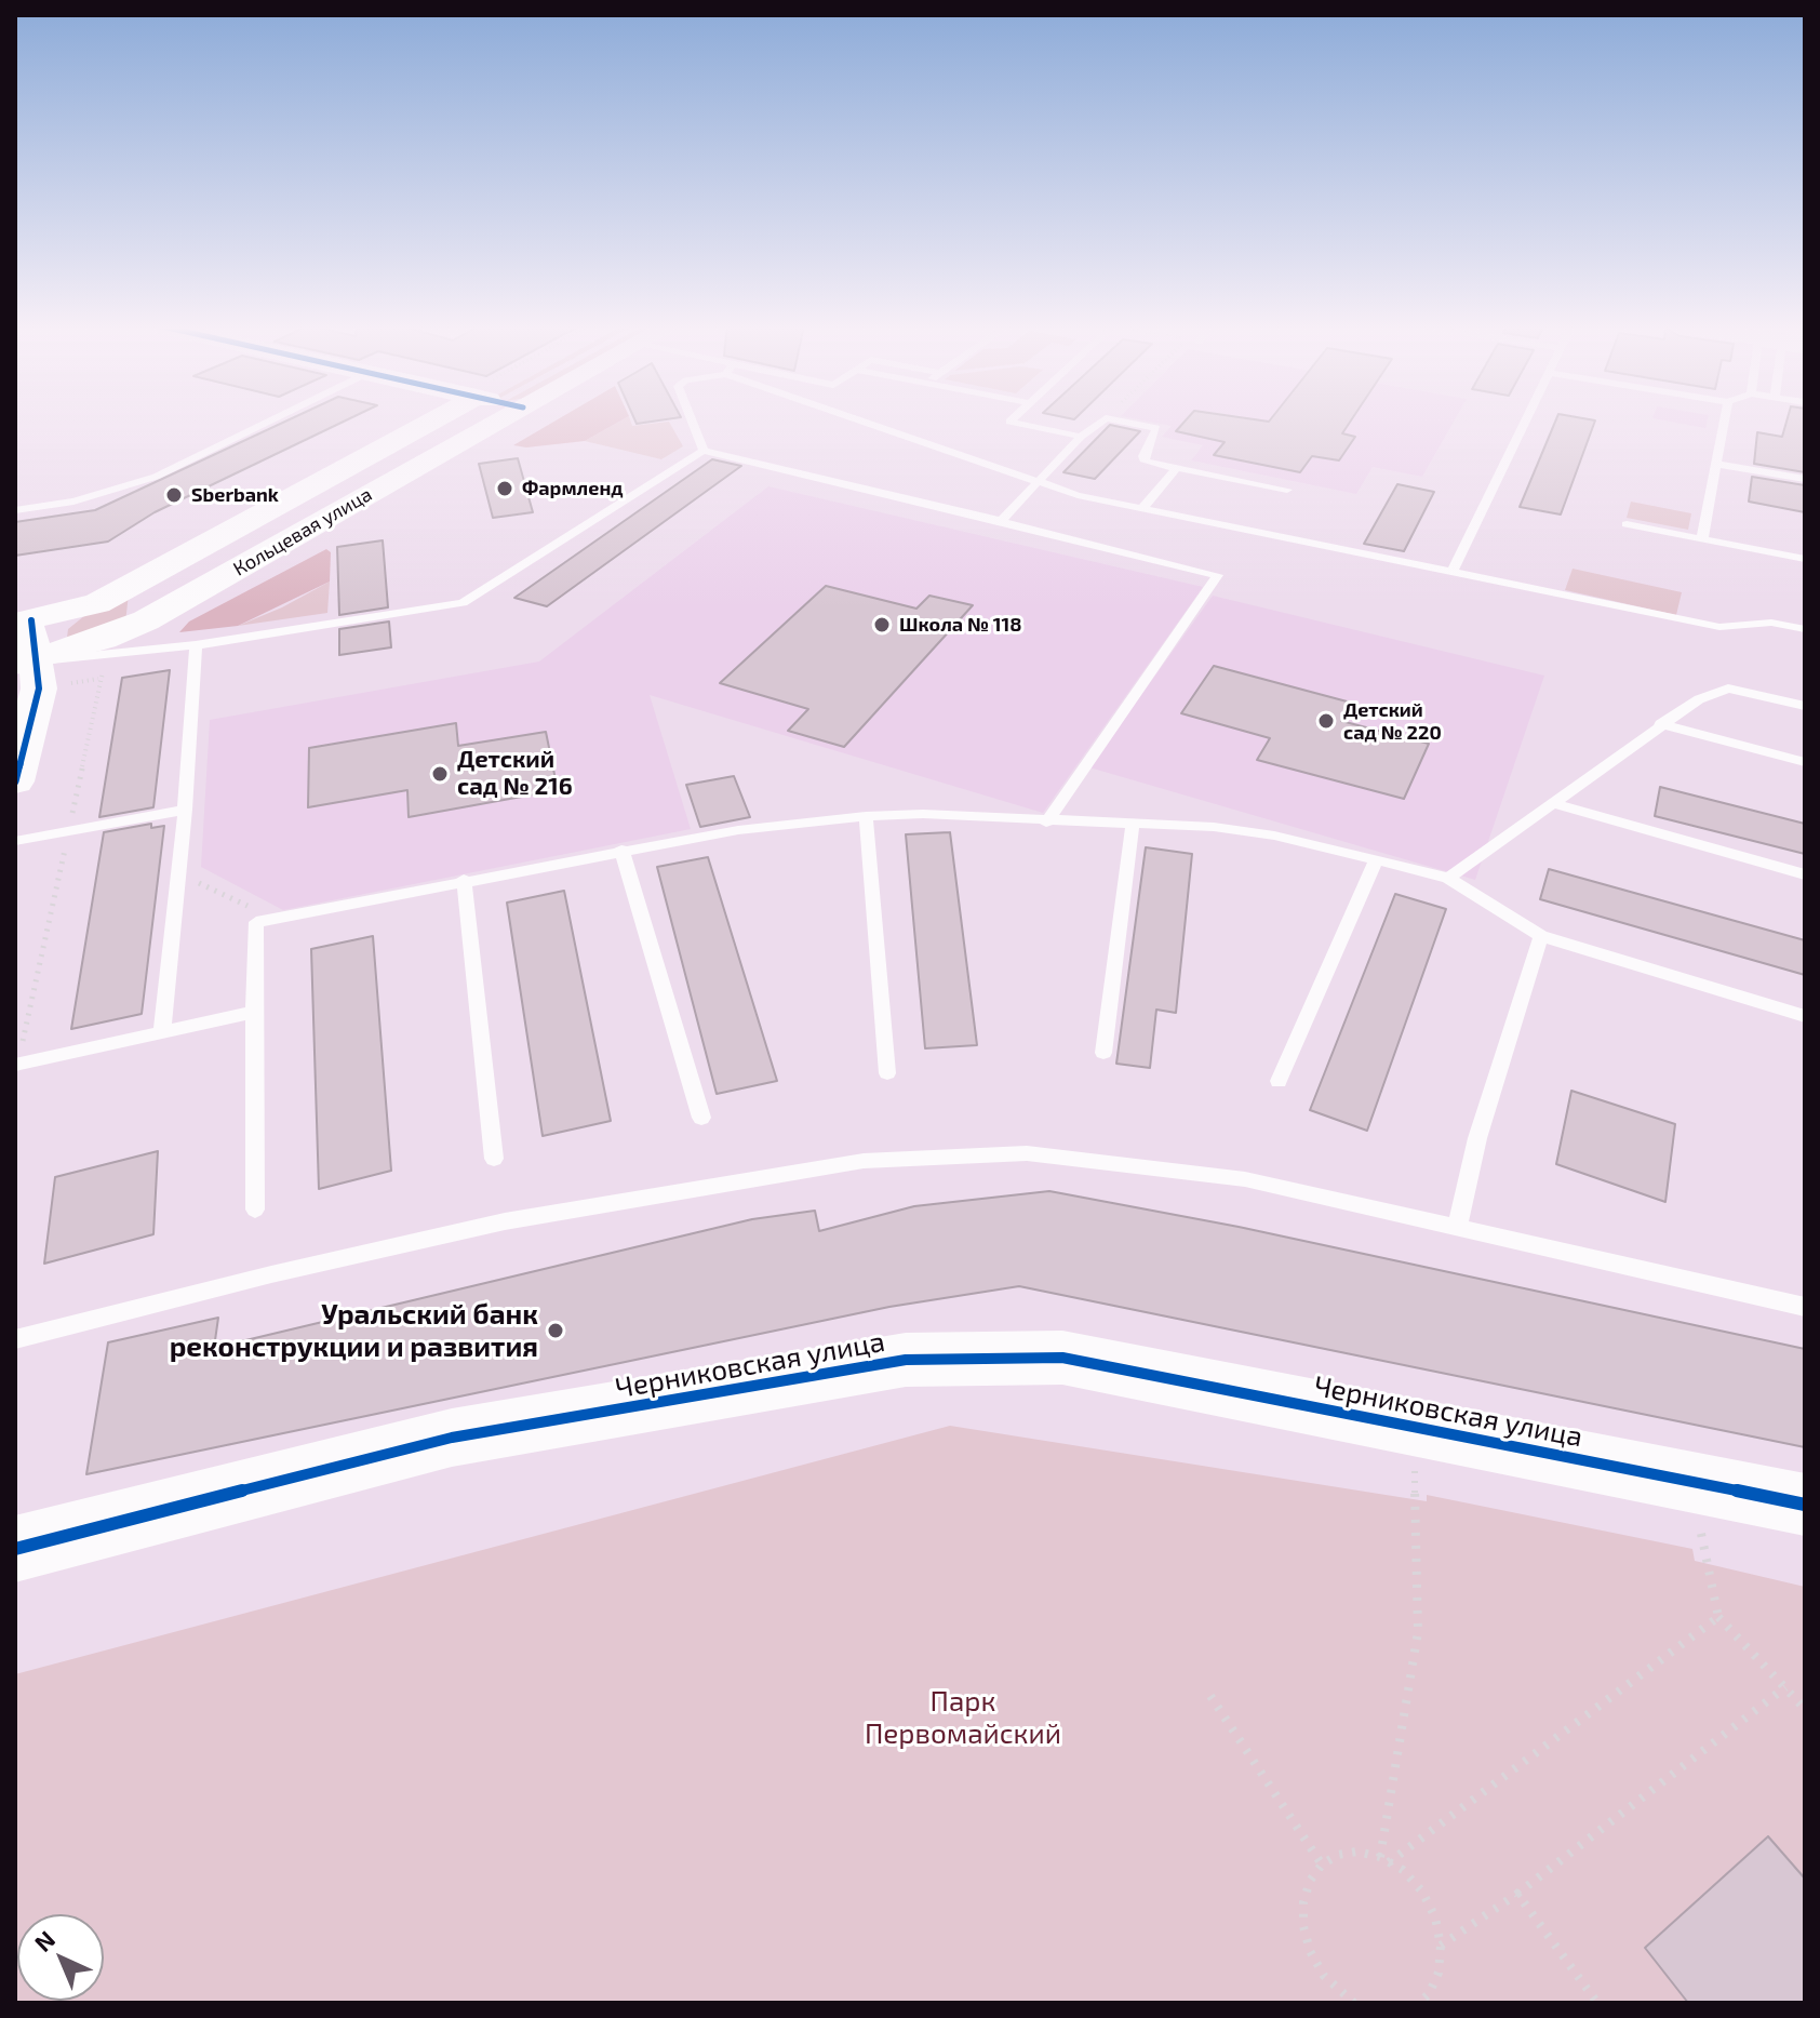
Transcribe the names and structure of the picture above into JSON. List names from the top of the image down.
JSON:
{
  "streets": {
    "main road": ["Кольцевая улица", "Черниковская улица"]
  },
  "parks": ["Парк Первомайский"],
  "places": [
    "Фармленд",
    "Sberbank",
    "Школа № 118",
    "Детский сад № 220",
    "Детский сад № 216",
    "Уральский банк реконструкции и развития"
  ],
  "north": "top left"
}
